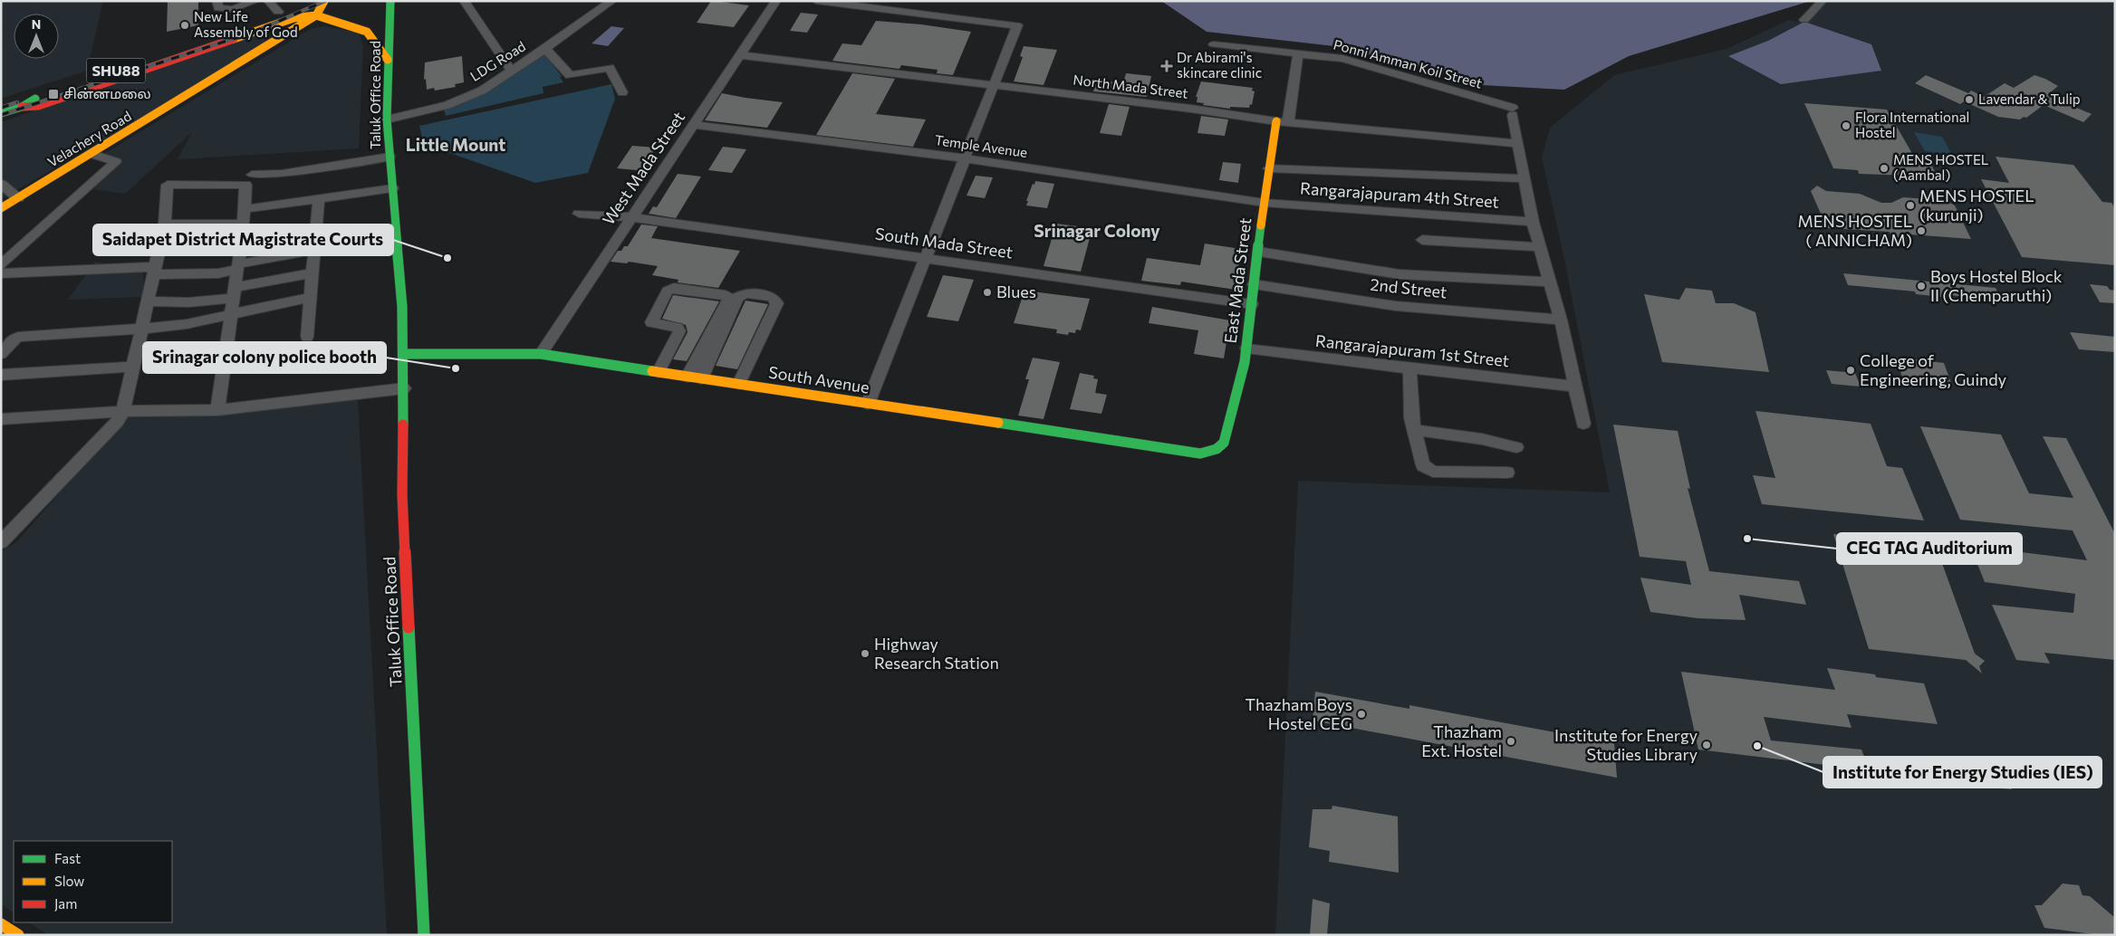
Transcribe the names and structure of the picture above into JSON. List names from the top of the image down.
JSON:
{
  "streets": {
    "main road": [
      "SHU88",
      "Taluk Office Road",
      "Velachery Road",
      "East Mada Street",
      "South Avenue"
    ],
    "street": [
      "LDG Road",
      "Ponni Amman Koil Street",
      "North Mada Street",
      "Temple Avenue",
      "West Mada Street",
      "Rangarajapuram 4th Street",
      "South Mada Street",
      "2nd Street",
      "Rangarajapuram 1st Street"
    ]
  },
  "crossings": [
    ["LDG Road", "Taluk Office Road"],
    ["Ponni Amman Koil Street", "North Mada Street"],
    ["Ponni Amman Koil Street", "Rangarajapuram 4th Street"],
    ["Ponni Amman Koil Street", "2nd Street"],
    ["Ponni Amman Koil Street", "Rangarajapuram 1st Street"],
    ["SHU88", "Taluk Office Road"],
    ["SHU88", "Velachery Road"],
    ["North Mada Street", "West Mada Street"],
    ["North Mada Street", "East Mada Street"],
    ["Taluk Office Road", "South Avenue"],
    ["Temple Avenue", "West Mada Street"],
    ["Temple Avenue", "Rangarajapuram 4th Street"],
    ["Temple Avenue", "East Mada Street"],
    ["West Mada Street", "South Mada Street"],
    ["West Mada Street", "South Avenue"],
    ["Rangarajapuram 4th Street", "East Mada Street"],
    ["South Mada Street", "East Mada Street"],
    ["East Mada Street", "2nd Street"],
    ["East Mada Street", "Rangarajapuram 1st Street"],
    ["East Mada Street", "South Avenue"]
  ],
  "districts": ["Little Mount", "Srinagar Colony"],
  "places": {
    "other": [
      "New Life Assembly of God",
      "Lavendar & Tulip",
      "Flora International Hostel",
      "MENS HOSTEL (Aambal)",
      "MENS HOSTEL (kurunji)",
      "MENS HOSTEL ( ANNICHAM)",
      "Saidapet District Magistrate Courts",
      "Boys Hostel Block II (Chemparuthi)",
      "Blues",
      "Srinagar colony police booth",
      "College of Engineering, Guindy",
      "CEG TAG Auditorium",
      "Highway Research Station",
      "Thazham Boys Hostel CEG",
      "Thazham Ext. Hostel",
      "Institute for Energy Studies Library",
      "Institute for Energy Studies (IES)"
    ],
    "health": ["Dr Abirami's skincare clinic"],
    "transit": ["சின்னமலை"]
  },
  "legend": ["Fast", "Slow", "Jam"],
  "north": "top"
}
